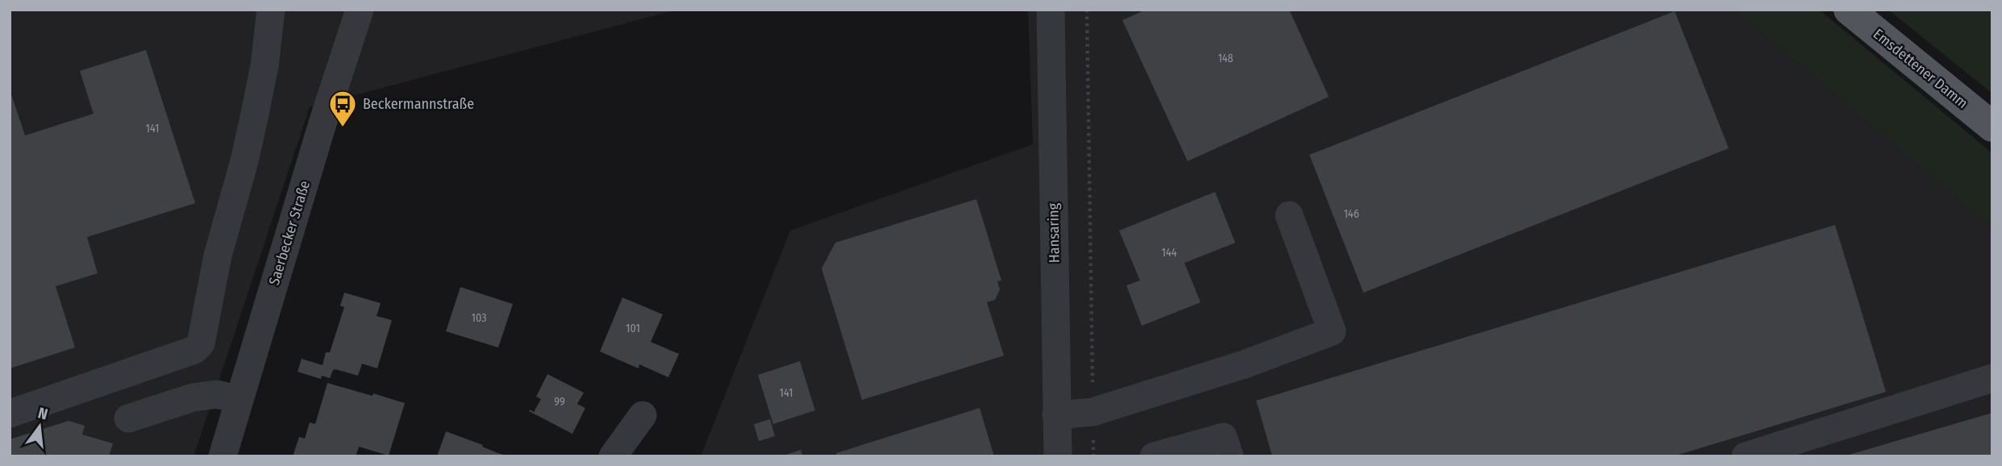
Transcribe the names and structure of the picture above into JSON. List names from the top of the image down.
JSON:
{
  "streets": {
    "main road": ["Emsdettener Damm"],
    "street": ["Saerbecker Straße", "Hansaring"]
  },
  "places": {
    "bus stop": ["Beckermannstraße"]
  },
  "house_numbers": [
    "148",
    "141",
    "146",
    "144",
    "103",
    "101",
    "141",
    "99"
  ],
  "north": "top"
}
